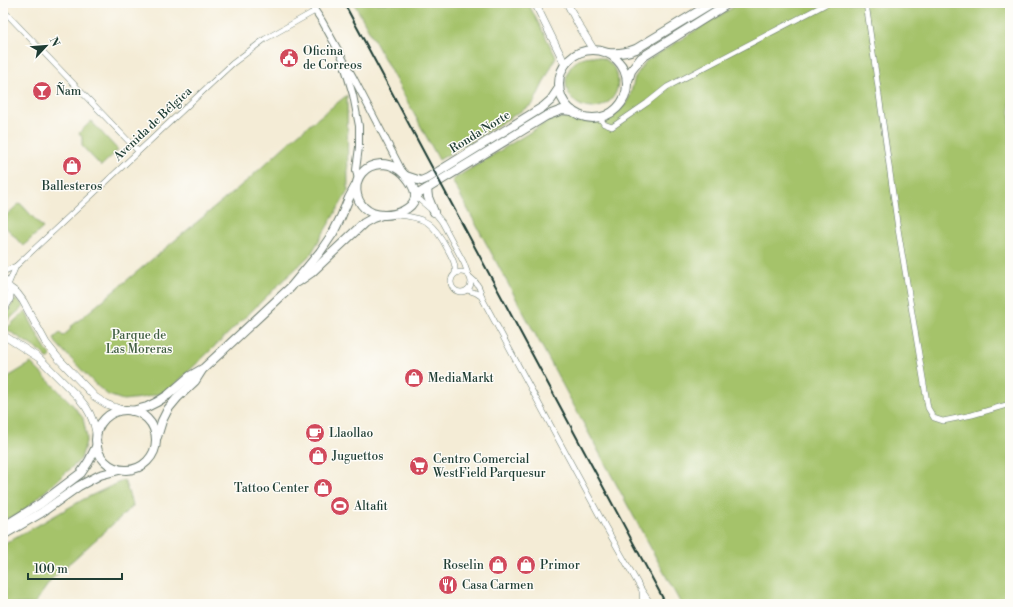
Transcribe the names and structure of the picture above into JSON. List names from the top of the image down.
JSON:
{
  "streets": {
    "main road": ["Ronda Norte"],
    "street": ["Avenida de Bélgica"]
  },
  "parks": ["Parque de Las Moreras"],
  "places": {
    "public building": ["Oficina de Correos"],
    "bar": ["Ñam"],
    "shop": [
      "Ballesteros",
      "MediaMarkt",
      "Juguettos",
      "Tattoo Center",
      "Roselin",
      "Primor"
    ],
    "cafe": ["Llaollao"],
    "supermarket": ["Centro Comercial WestField Parquesur"],
    "sports": ["Altafit"],
    "restaurant": ["Casa Carmen"]
  },
  "scale_bar": "100 m",
  "north": "top right"
}
